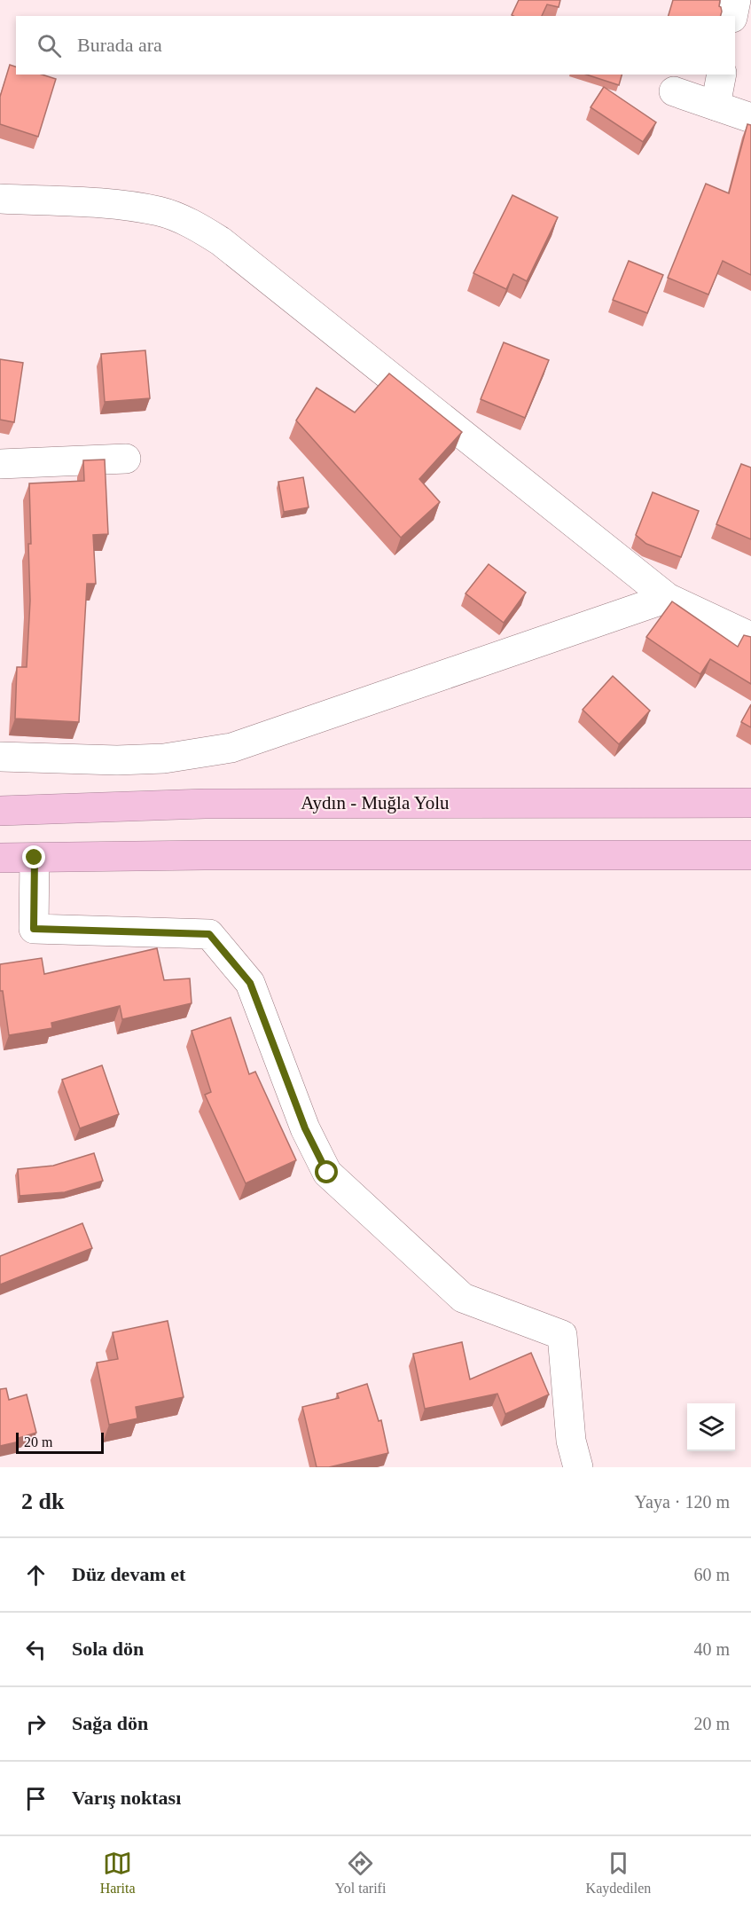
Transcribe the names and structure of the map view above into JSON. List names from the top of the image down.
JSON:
{
  "streets": {
    "highway": ["Aydın - Muğla Yolu"]
  },
  "scale_bar": "20 m",
  "page": {
    "search": "Burada ara",
    "scale": "20 m",
    "heading": ["2 dk", "Yaya · 120 m"],
    "list": [
      ["Düz devam et", "60 m"],
      ["Sola dön", "40 m"],
      ["Sağa dön", "20 m"],
      "Varış noktası"
    ],
    "nav": ["Harita", "Yol tarifi", "Kaydedilen"]
  }
}
